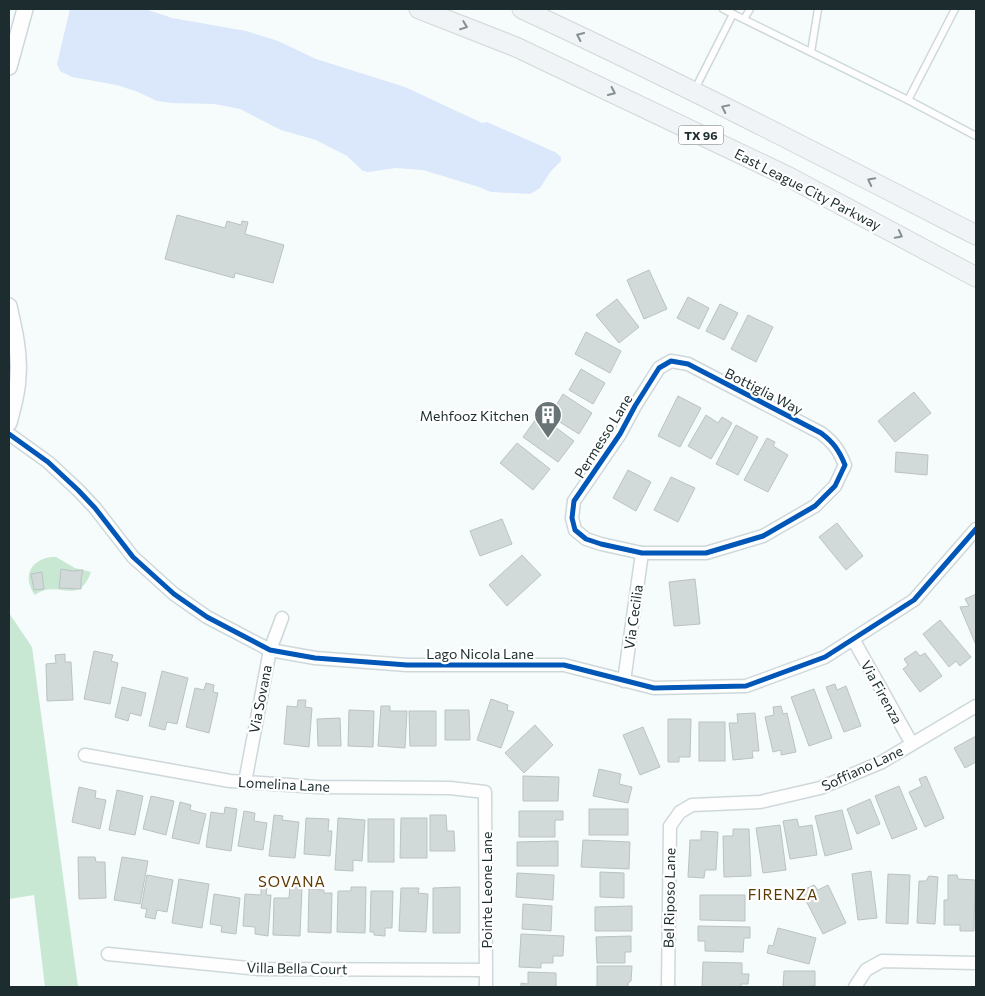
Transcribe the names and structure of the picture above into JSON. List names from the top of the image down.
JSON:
{
  "streets": {
    "main road": ["TX 96", "East League City Parkway"],
    "street": [
      "Bottiglia Way",
      "Permesso Lane",
      "Via Cecilia",
      "Lago Nicola Lane",
      "Via Firenza",
      "Via Sovana",
      "Soffiano Lane",
      "Lomelina Lane",
      "Pointe Leone Lane",
      "Bel Riposo Lane",
      "Villa Bella Court"
    ]
  },
  "crossings": [
    ["Bottiglia Way", "Permesso Lane"],
    ["Bottiglia Way", "Via Cecilia"],
    ["Permesso Lane", "Via Cecilia"],
    ["Via Cecilia", "Lago Nicola Lane"],
    ["Lago Nicola Lane", "Via Firenza"],
    ["Lago Nicola Lane", "Via Sovana"],
    ["Via Firenza", "Soffiano Lane"],
    ["Via Sovana", "Lomelina Lane"],
    ["Soffiano Lane", "Bel Riposo Lane"],
    ["Lomelina Lane", "Pointe Leone Lane"],
    ["Pointe Leone Lane", "Villa Bella Court"]
  ],
  "districts": ["SOVANA", "FIRENZA"],
  "places": {
    "building": ["Mehfooz Kitchen"]
  }
}
